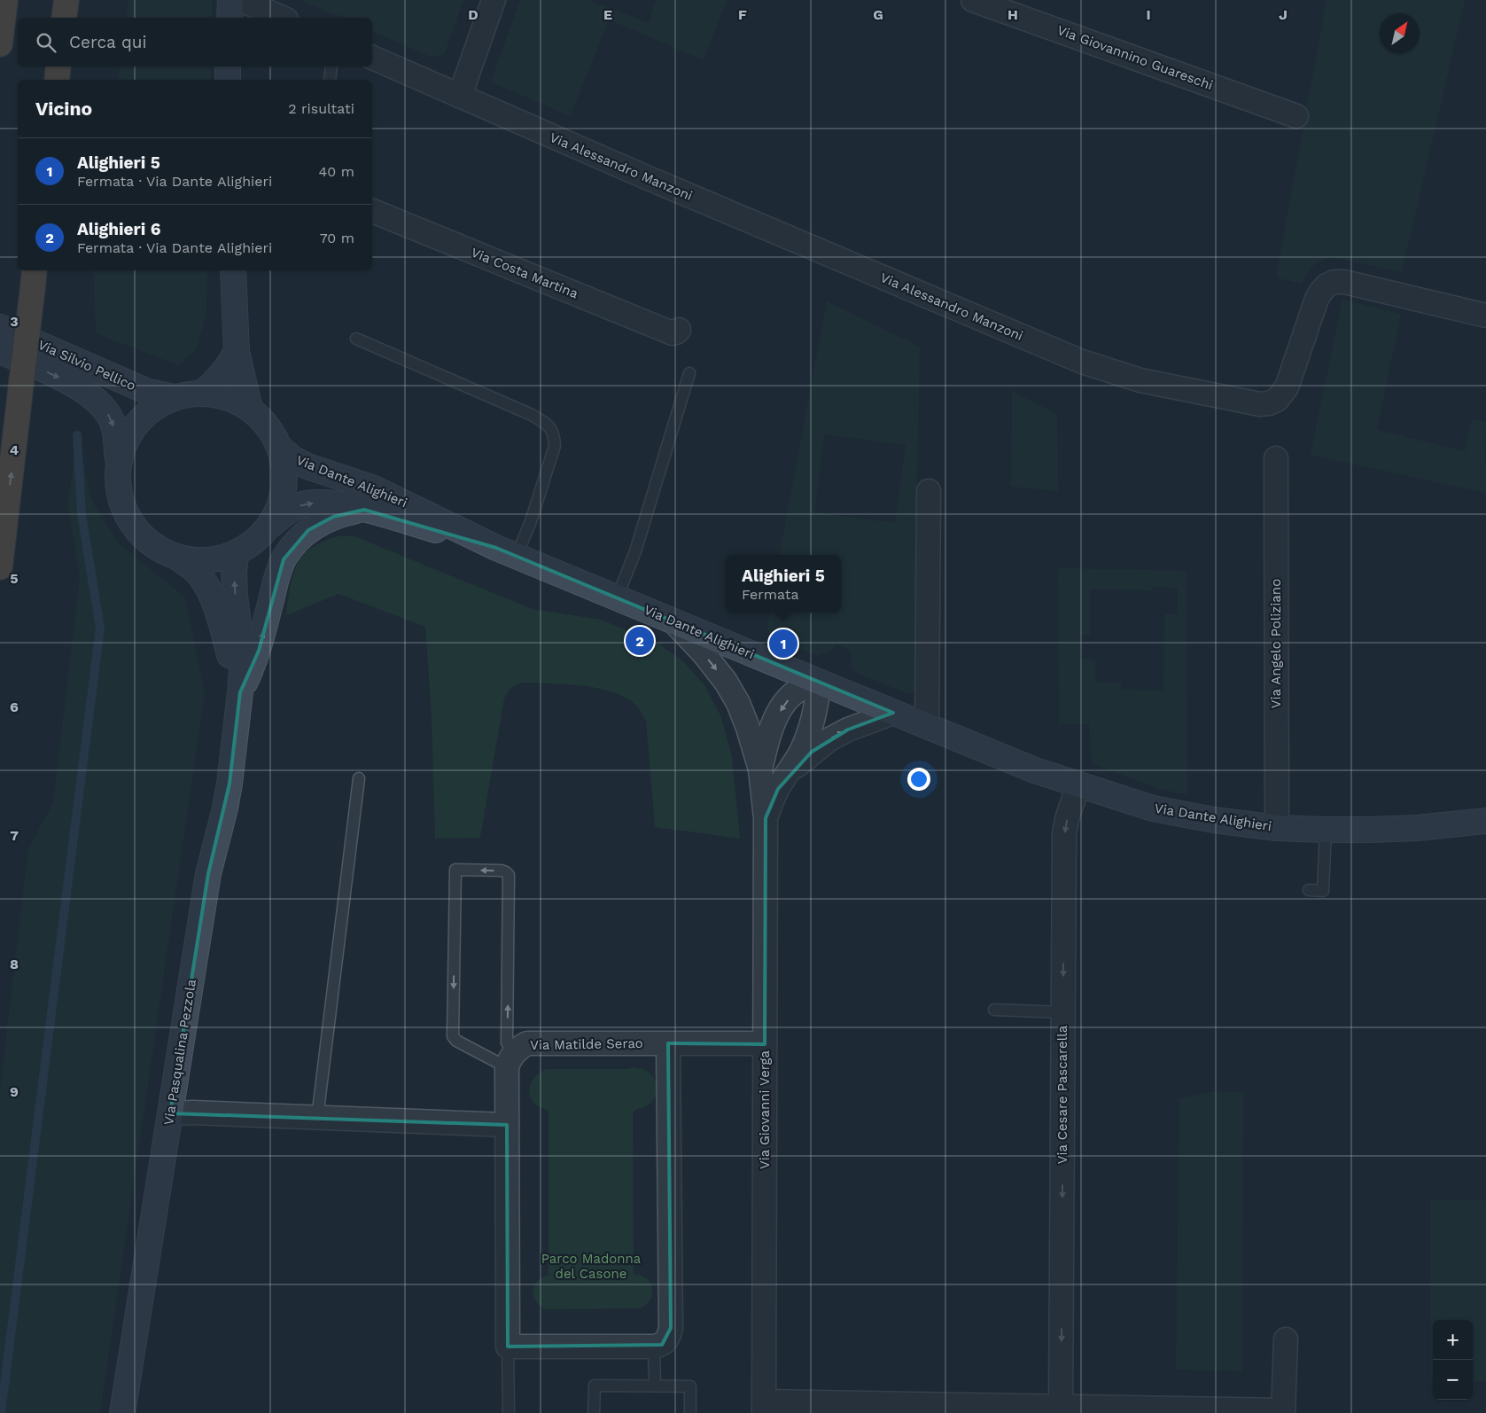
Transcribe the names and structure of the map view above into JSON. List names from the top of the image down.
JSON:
{
  "streets": {
    "main road": ["Via Silvio Pellico", "Via Dante Alighieri", "Via Pasqualina Pezzola"],
    "street": [
      "Via Giovannino Guareschi",
      "Via Alessandro Manzoni",
      "Via Costa Martina",
      "Via Angelo Poliziano",
      "Via Matilde Serao",
      "Via Cesare Pascarella",
      "Via Giovanni Verga"
    ]
  },
  "crossings": [
    ["Via Dante Alighieri", "Via Angelo Poliziano"],
    ["Via Dante Alighieri", "Via Pasqualina Pezzola"],
    ["Via Dante Alighieri", "Via Cesare Pascarella"],
    ["Via Dante Alighieri", "Via Giovanni Verga"],
    ["Via Matilde Serao", "Via Giovanni Verga"],
    ["Via Cesare Pascarella", "Via Giovanni Verga"]
  ],
  "one_way": ["Via Cesare Pascarella"],
  "parks": ["Parco Madonna del Casone"],
  "north": "top right",
  "page": {
    "search": "Cerca qui",
    "heading": ["Vicino", "2 risultati"],
    "list": [
      {
        "mark": "1",
        "name": "Alighieri 5",
        "note": "Fermata · Via Dante Alighieri",
        "value": "40 m"
      },
      {
        "mark": "2",
        "name": "Alighieri 6",
        "note": "Fermata · Via Dante Alighieri",
        "value": "70 m"
      }
    ],
    "popup": ["Alighieri 5", "Fermata"],
    "pins": ["2", "1"],
    "map_buttons": ["+", "−"]
  },
  "grid": {
    "columns": [
      "D",
      "E",
      "F",
      "G",
      "H",
      "I",
      "J"
    ],
    "rows": [
      "3",
      "4",
      "5",
      "6",
      "7",
      "8",
      "9"
    ]
  }
}
